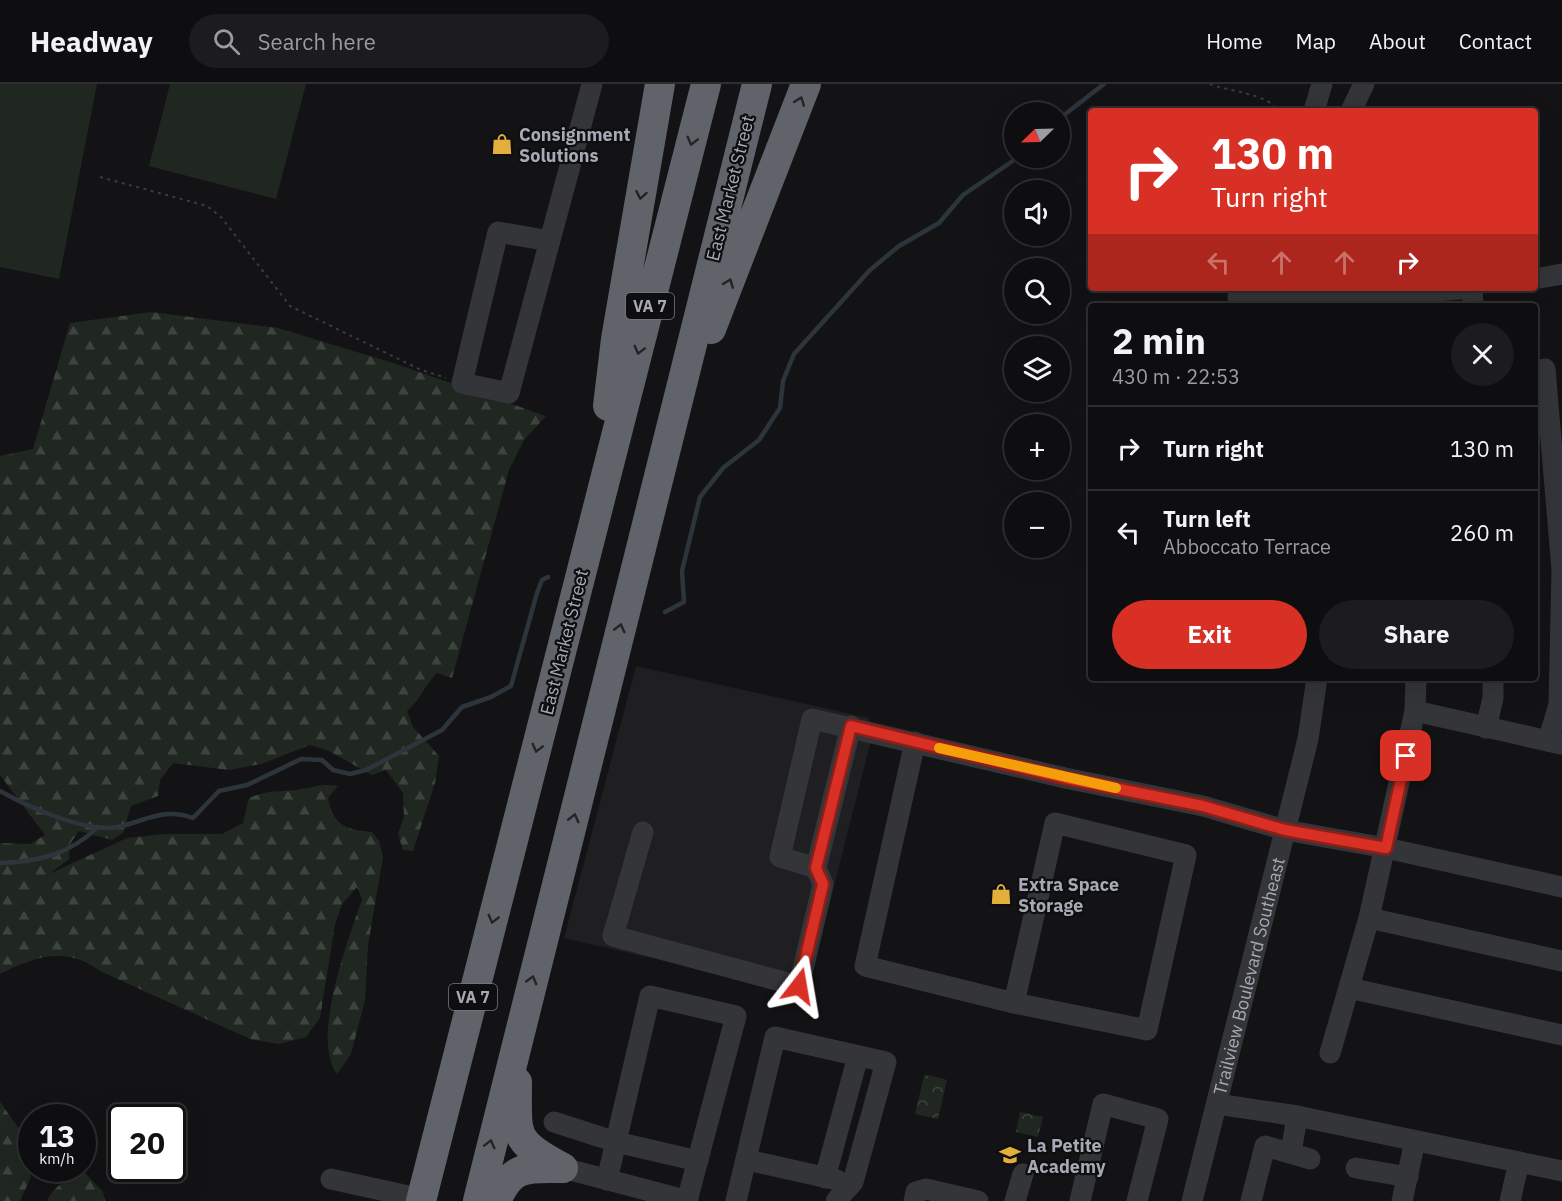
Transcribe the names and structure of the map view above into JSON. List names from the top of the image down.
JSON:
{
  "streets": {
    "highway": ["East Market Street", "VA 7"],
    "street": ["Trailview Boulevard Southeast"]
  },
  "places": {
    "shop": ["Consignment Solutions", "Extra Space Storage"],
    "school or university": ["La Petite Academy"]
  },
  "north": "bottom left",
  "page": {
    "header": "Headway",
    "search": "Search here",
    "nav": [
      "Home",
      "Map",
      "About",
      "Contact"
    ],
    "map_buttons": ["+", "−"],
    "turn": ["130 m", "Turn right"],
    "heading": ["2 min", "430 m · 22:53"],
    "list": [
      {
        "name": "Turn right",
        "value": "130 m"
      },
      {
        "name": "Turn left",
        "note": "Abboccato Terrace",
        "value": "260 m"
      }
    ],
    "buttons": ["Exit", "Share"],
    "speed": "13 km/h",
    "limit": "20"
  }
}
